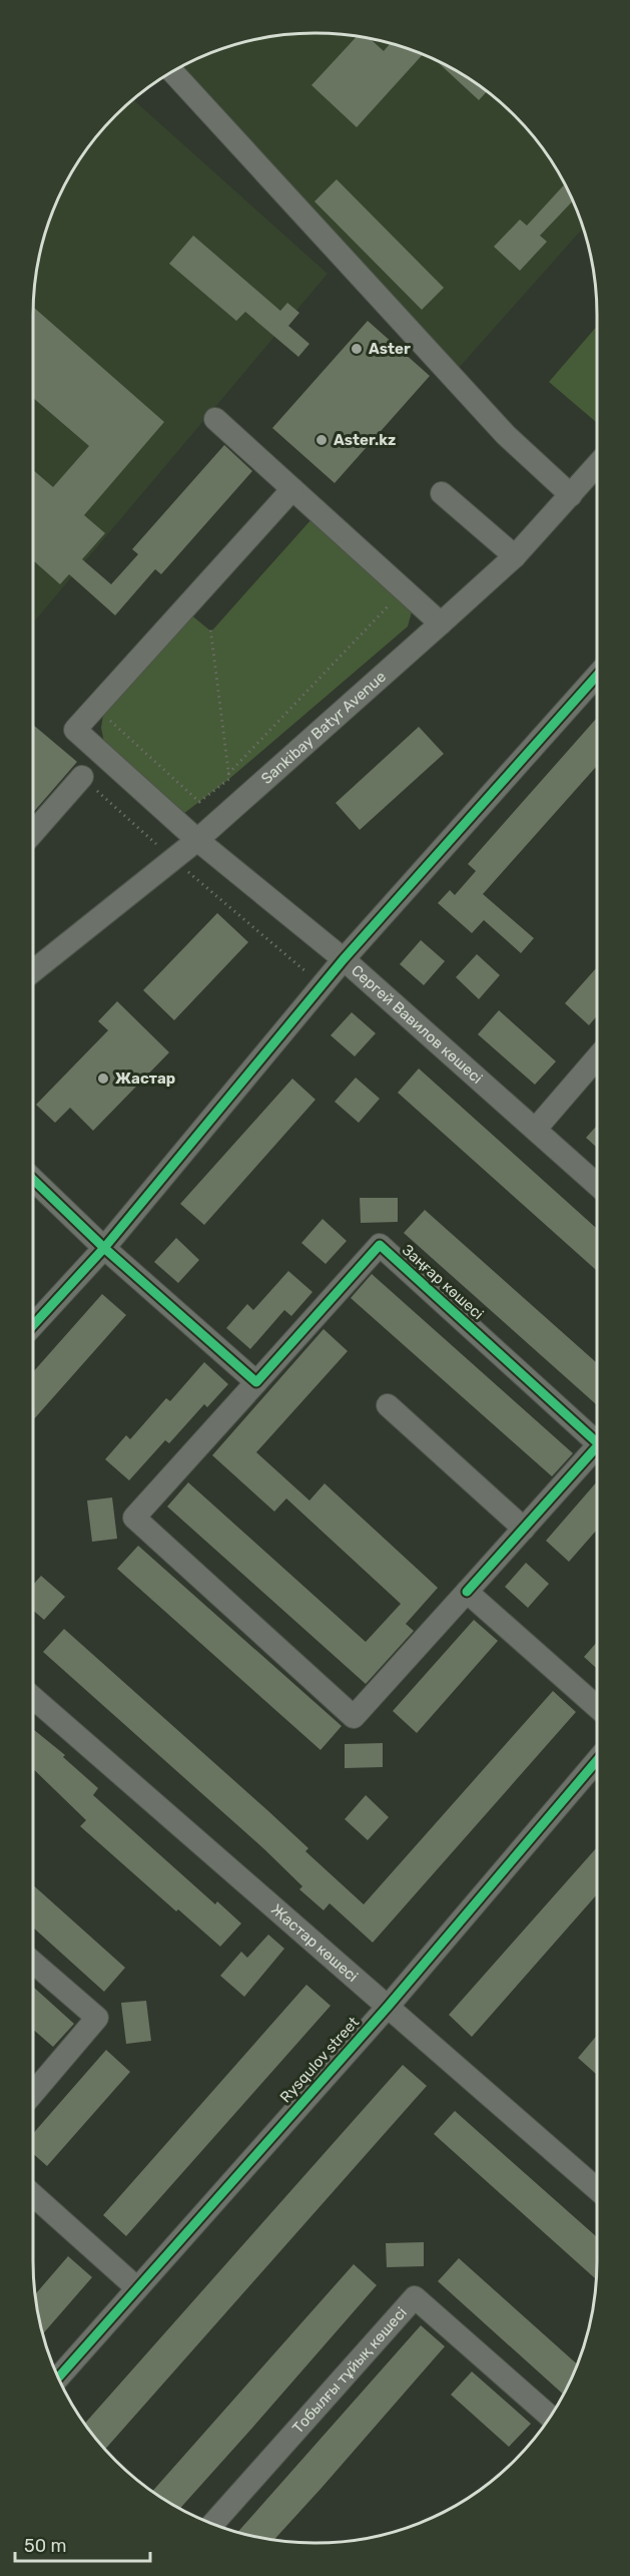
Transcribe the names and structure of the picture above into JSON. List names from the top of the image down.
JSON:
{
  "streets": {
    "street": [
      "Sankibay Batyr Avenue",
      "Сергей Вавилов көшесі",
      "Заңғар көшесі",
      "Жастар көшесі",
      "Rysqulov street",
      "Тобылғы тұйық көшесі"
    ]
  },
  "crossings": [
    ["Sankibay Batyr Avenue", "Сергей Вавилов көшесі"],
    ["Жастар көшесі", "Rysqulov street"]
  ],
  "places": ["Aster", "Aster.kz", "Жастар"],
  "scale_bar": "50 m"
}
